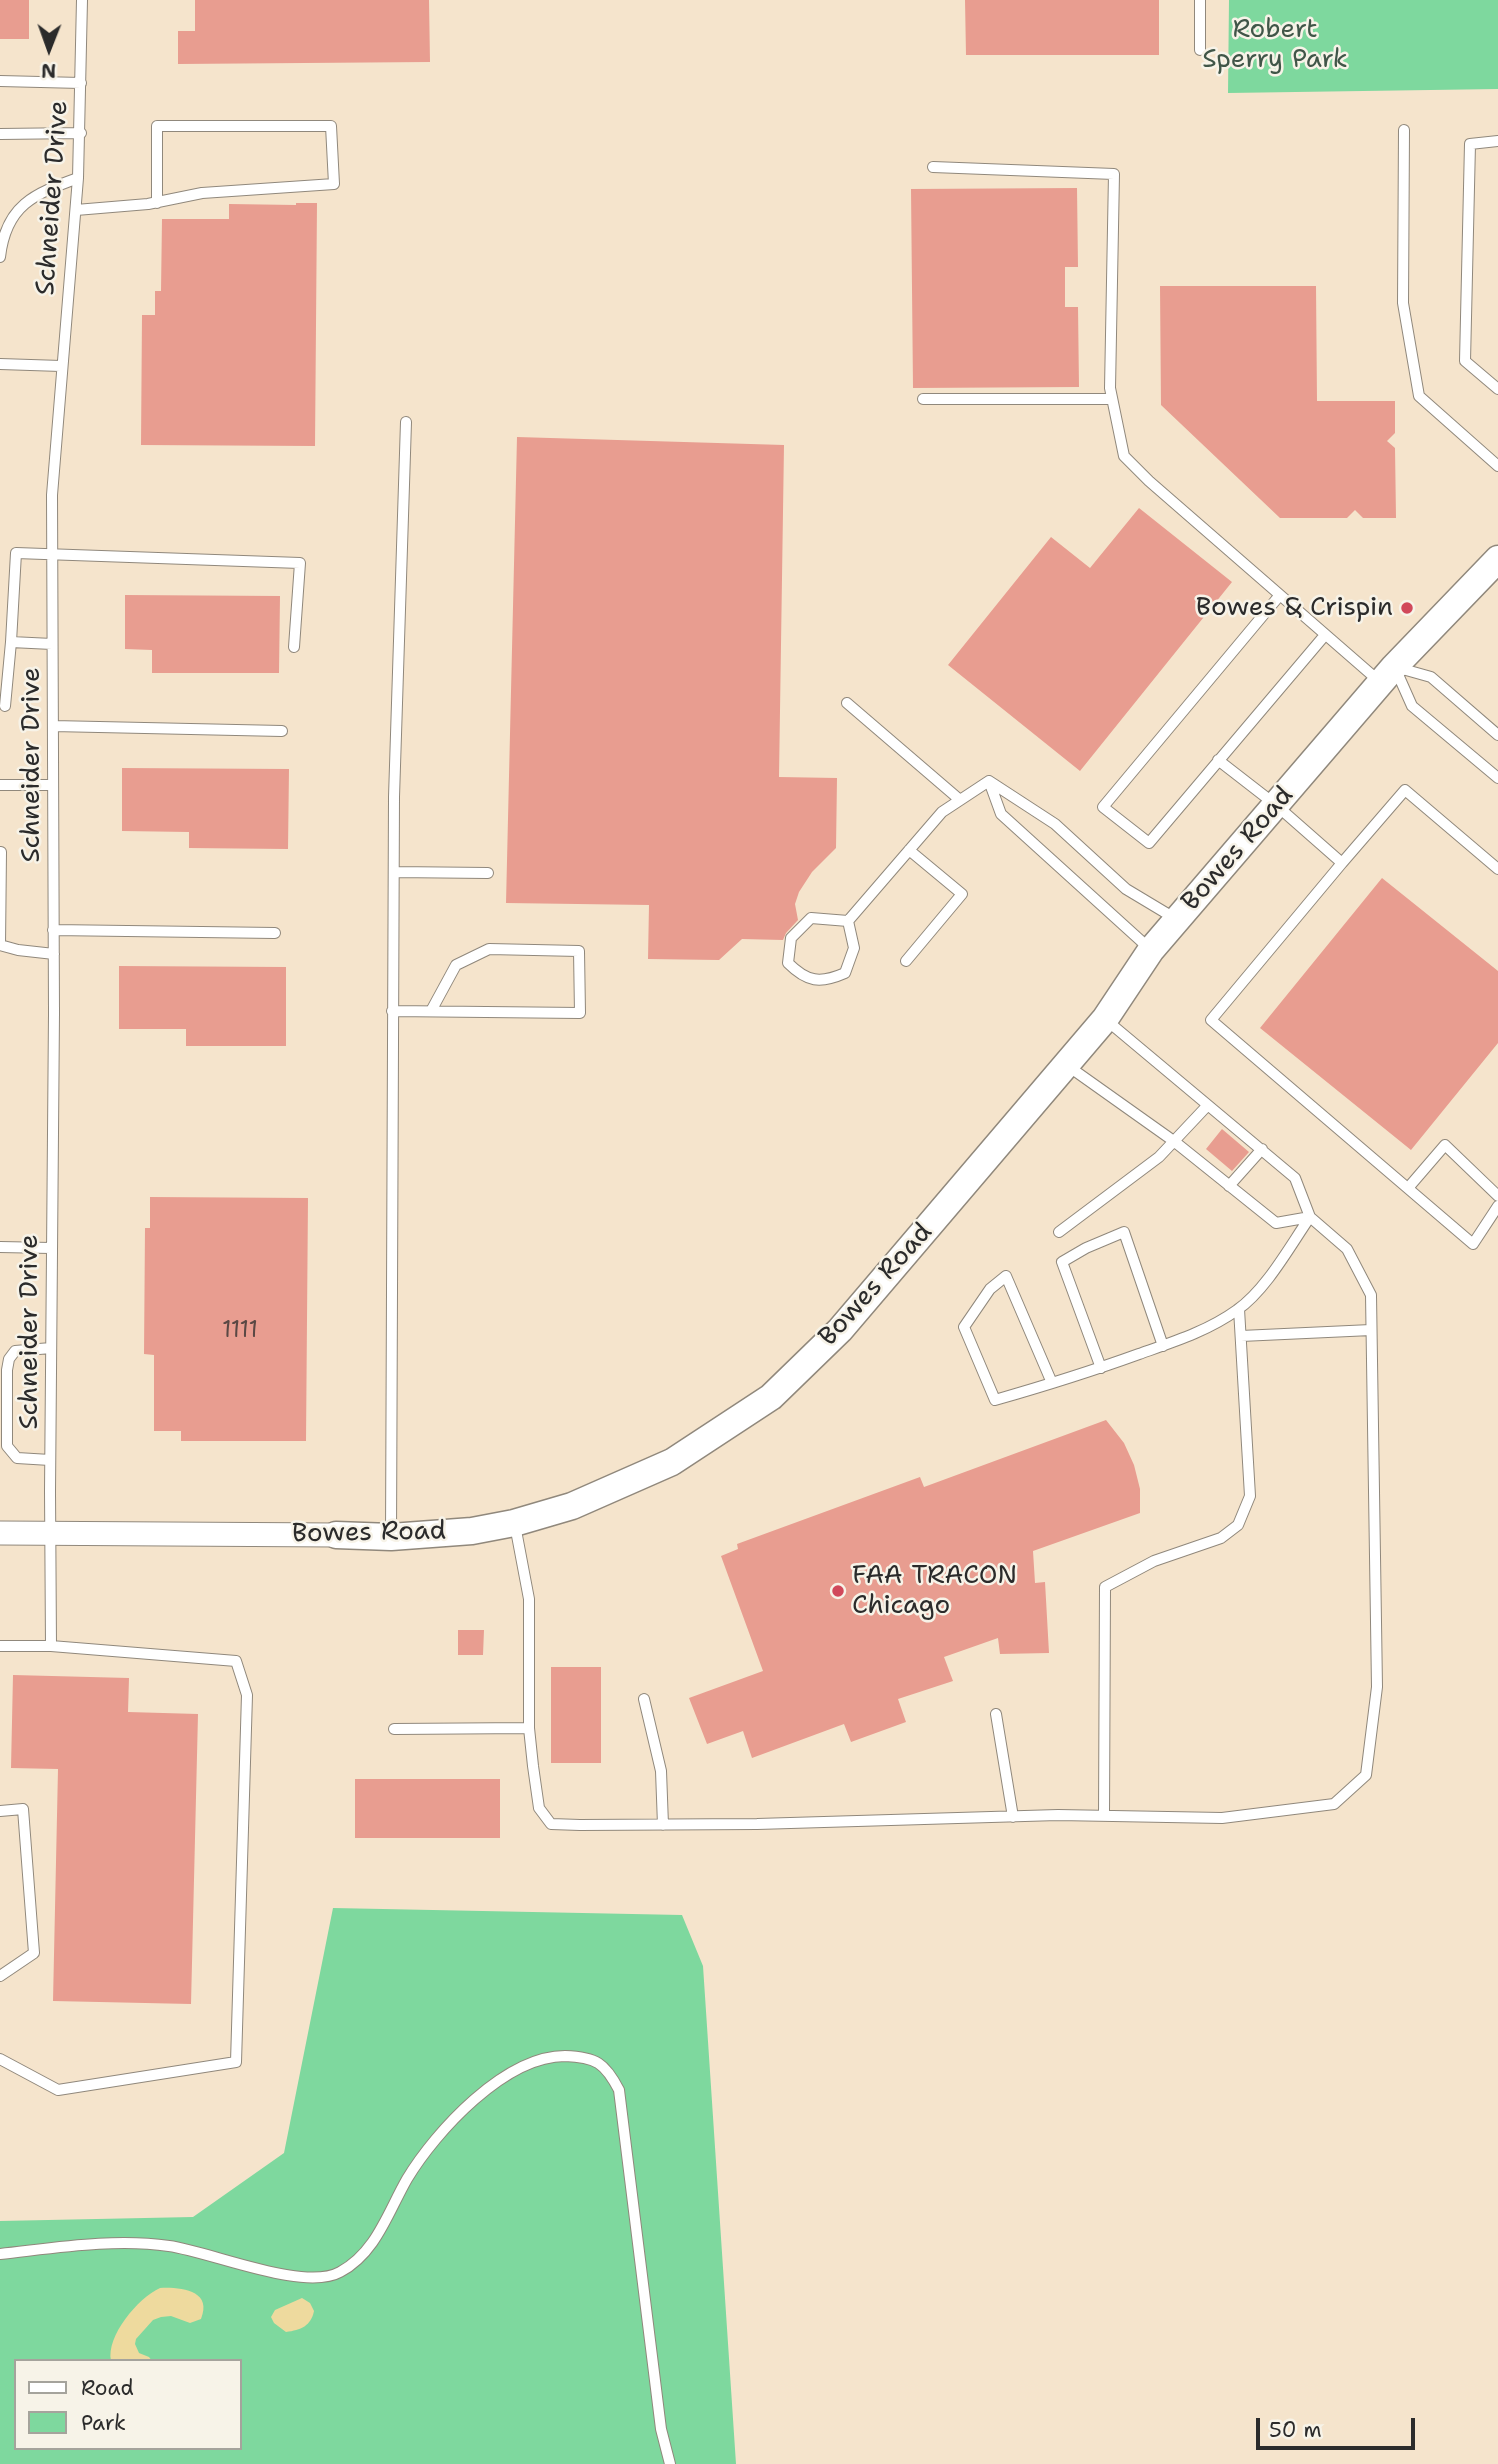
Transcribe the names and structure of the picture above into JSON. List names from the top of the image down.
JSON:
{
  "streets": {
    "main road": ["Bowes Road"],
    "lane": ["Schneider Drive"]
  },
  "crossings": [
    ["Schneider Drive", "Bowes Road"]
  ],
  "parks": ["Robert Sperry Park"],
  "places": ["Bowes & Crispin", "FAA TRACON Chicago"],
  "house_numbers": ["1111"],
  "legend": ["Road", "Park"],
  "scale_bar": "50 m",
  "north": "bottom"
}
